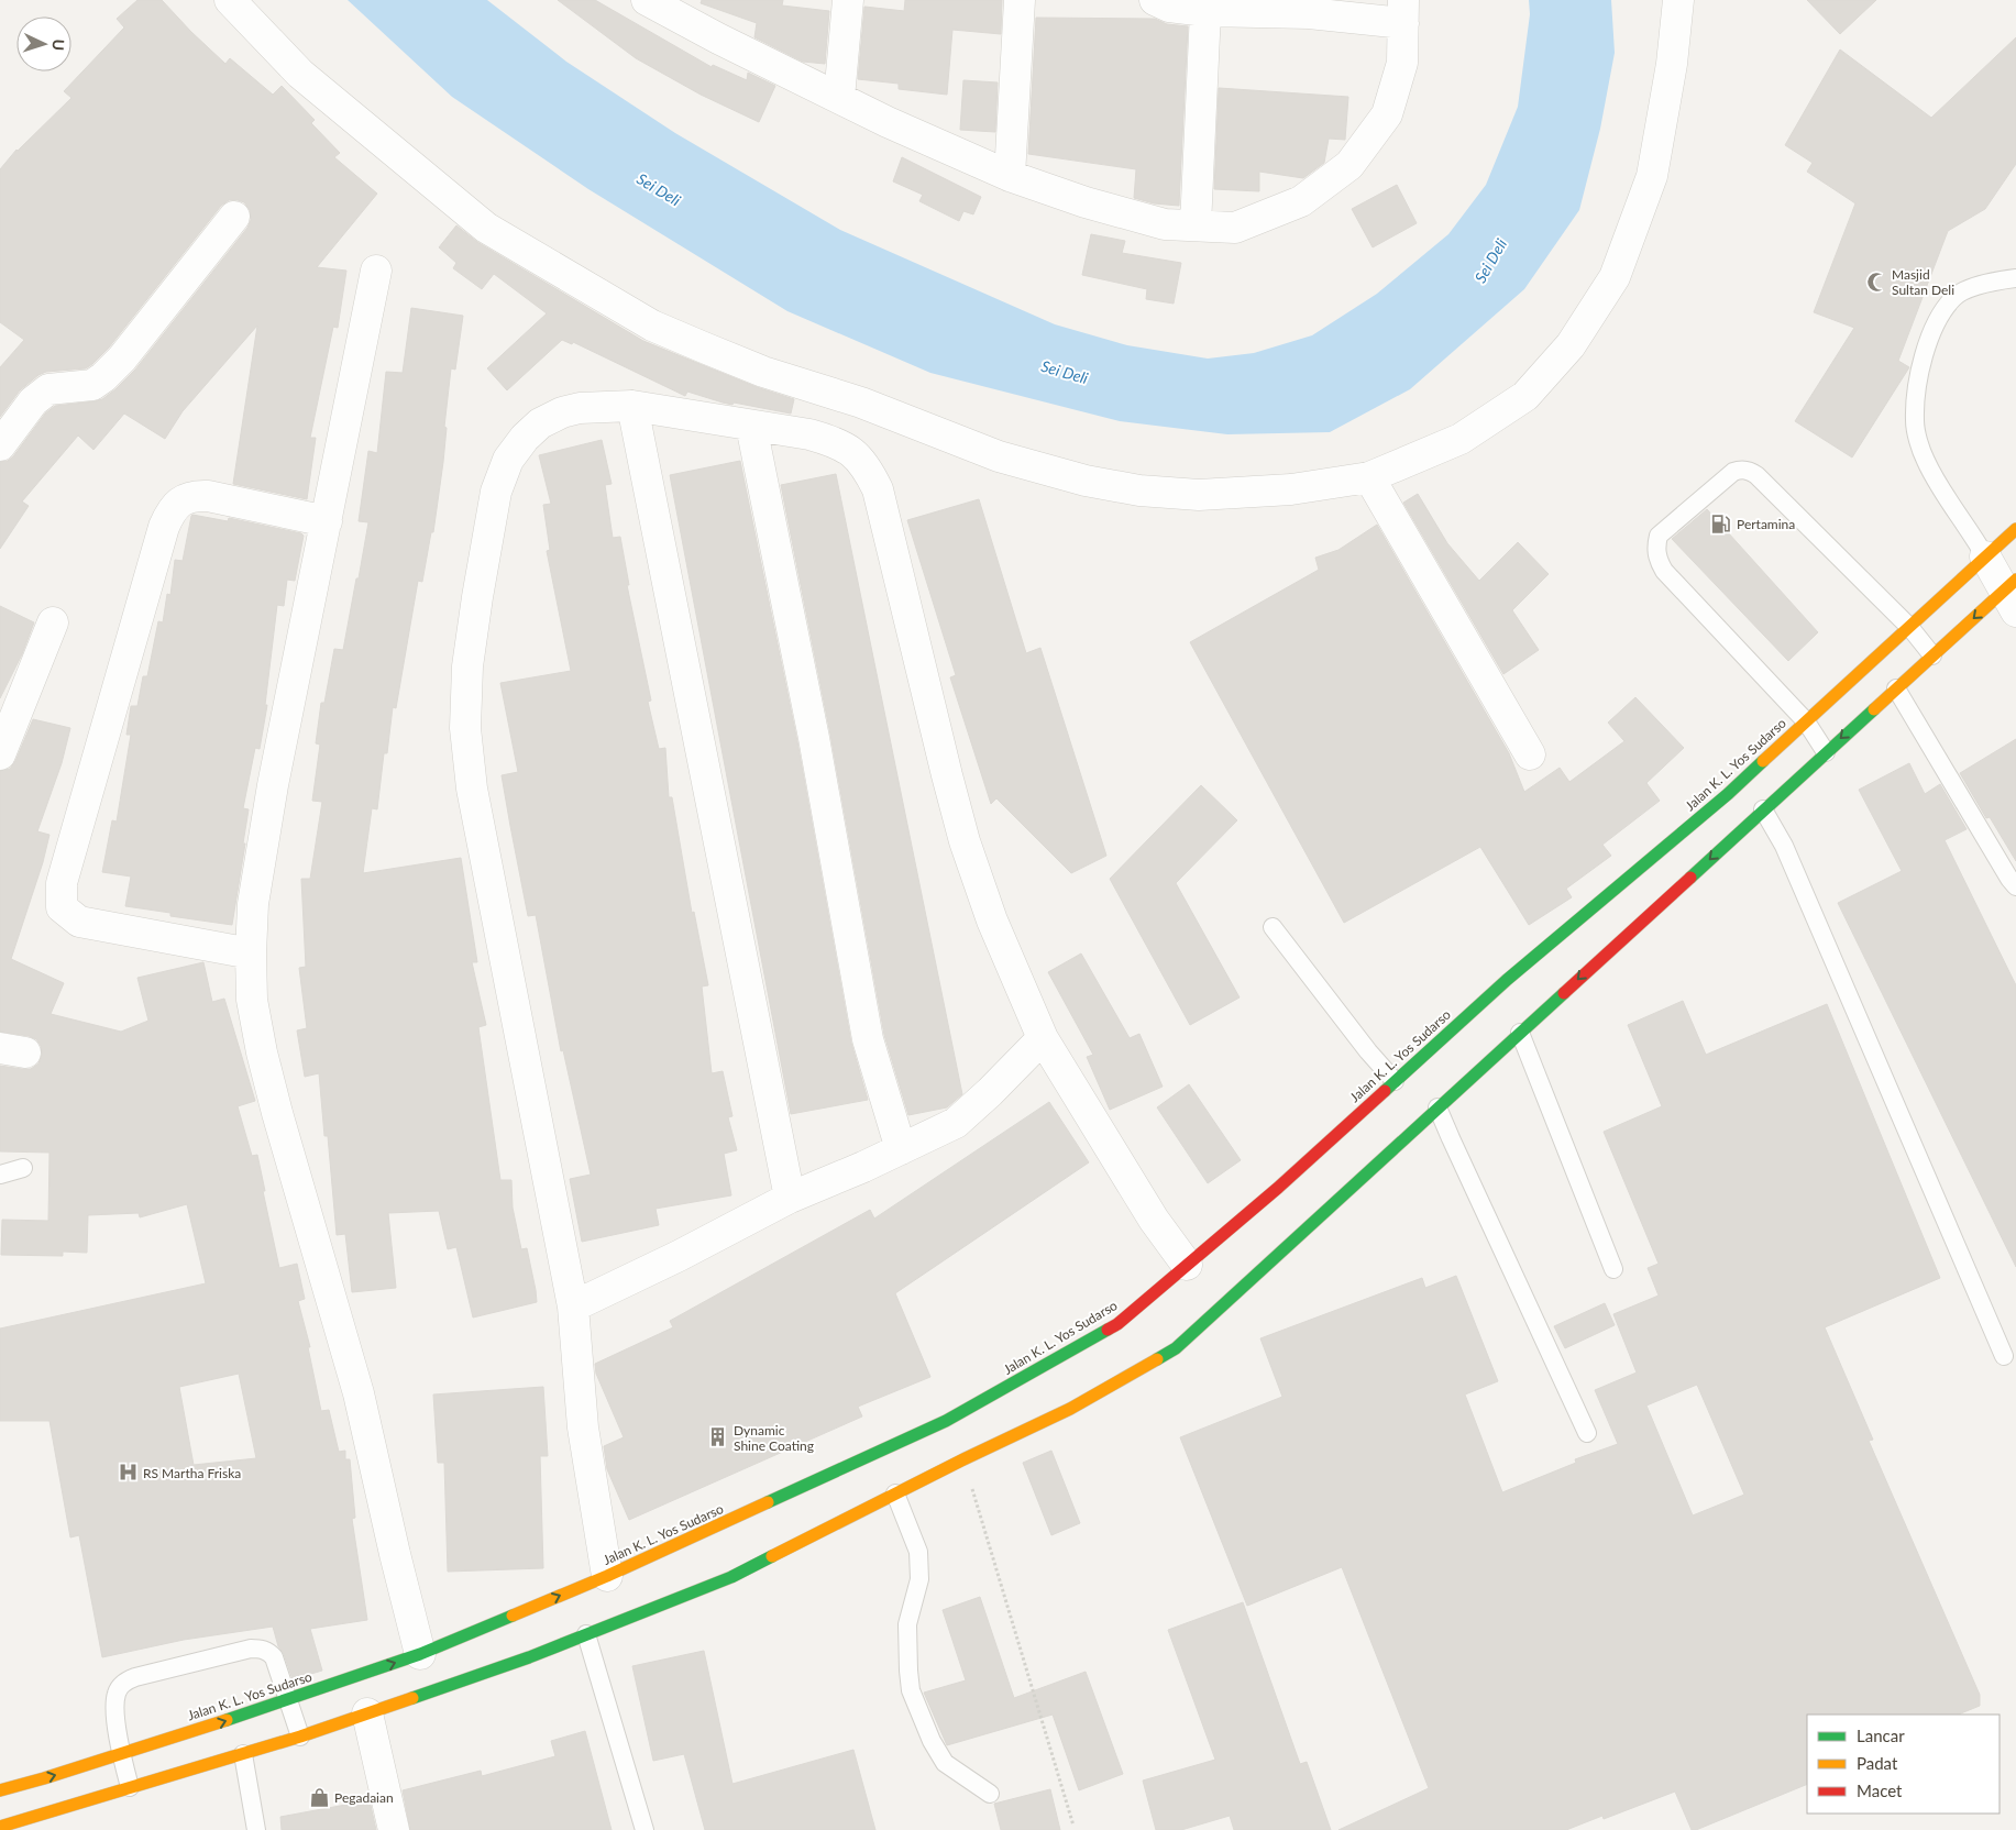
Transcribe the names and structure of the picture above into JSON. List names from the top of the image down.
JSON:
{
  "streets": {
    "highway": ["Jalan K. L. Yos Sudarso"]
  },
  "water": ["Sei Deli"],
  "places": {
    "mosque": ["Masjid Sultan Deli"],
    "fuel station": ["Pertamina"],
    "building": ["Dynamic Shine Coating"],
    "hospital": ["RS Martha Friska"],
    "shop": ["Pegadaian"]
  },
  "legend": ["Lancar", "Padat", "Macet"],
  "north": "right"
}
